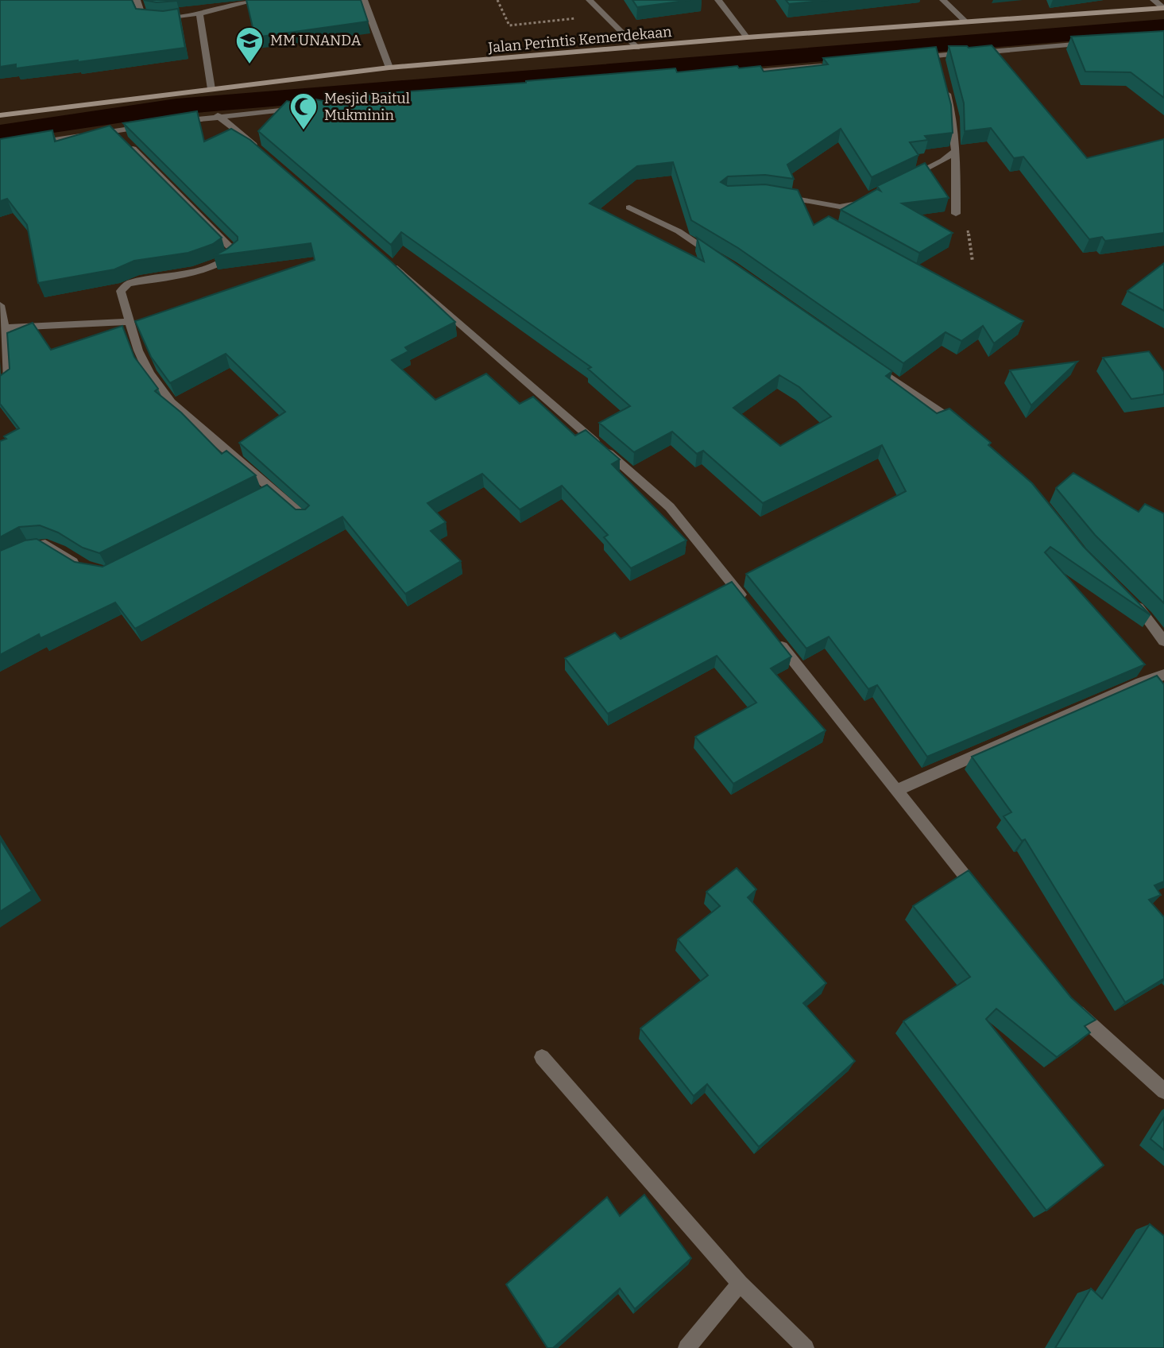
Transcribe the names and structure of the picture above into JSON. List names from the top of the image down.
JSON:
{
  "streets": {
    "main road": ["Jalan Perintis Kemerdekaan"]
  },
  "places": {
    "school or university": ["MM UNANDA"],
    "mosque": ["Mesjid Baitul Mukminin"]
  }
}
